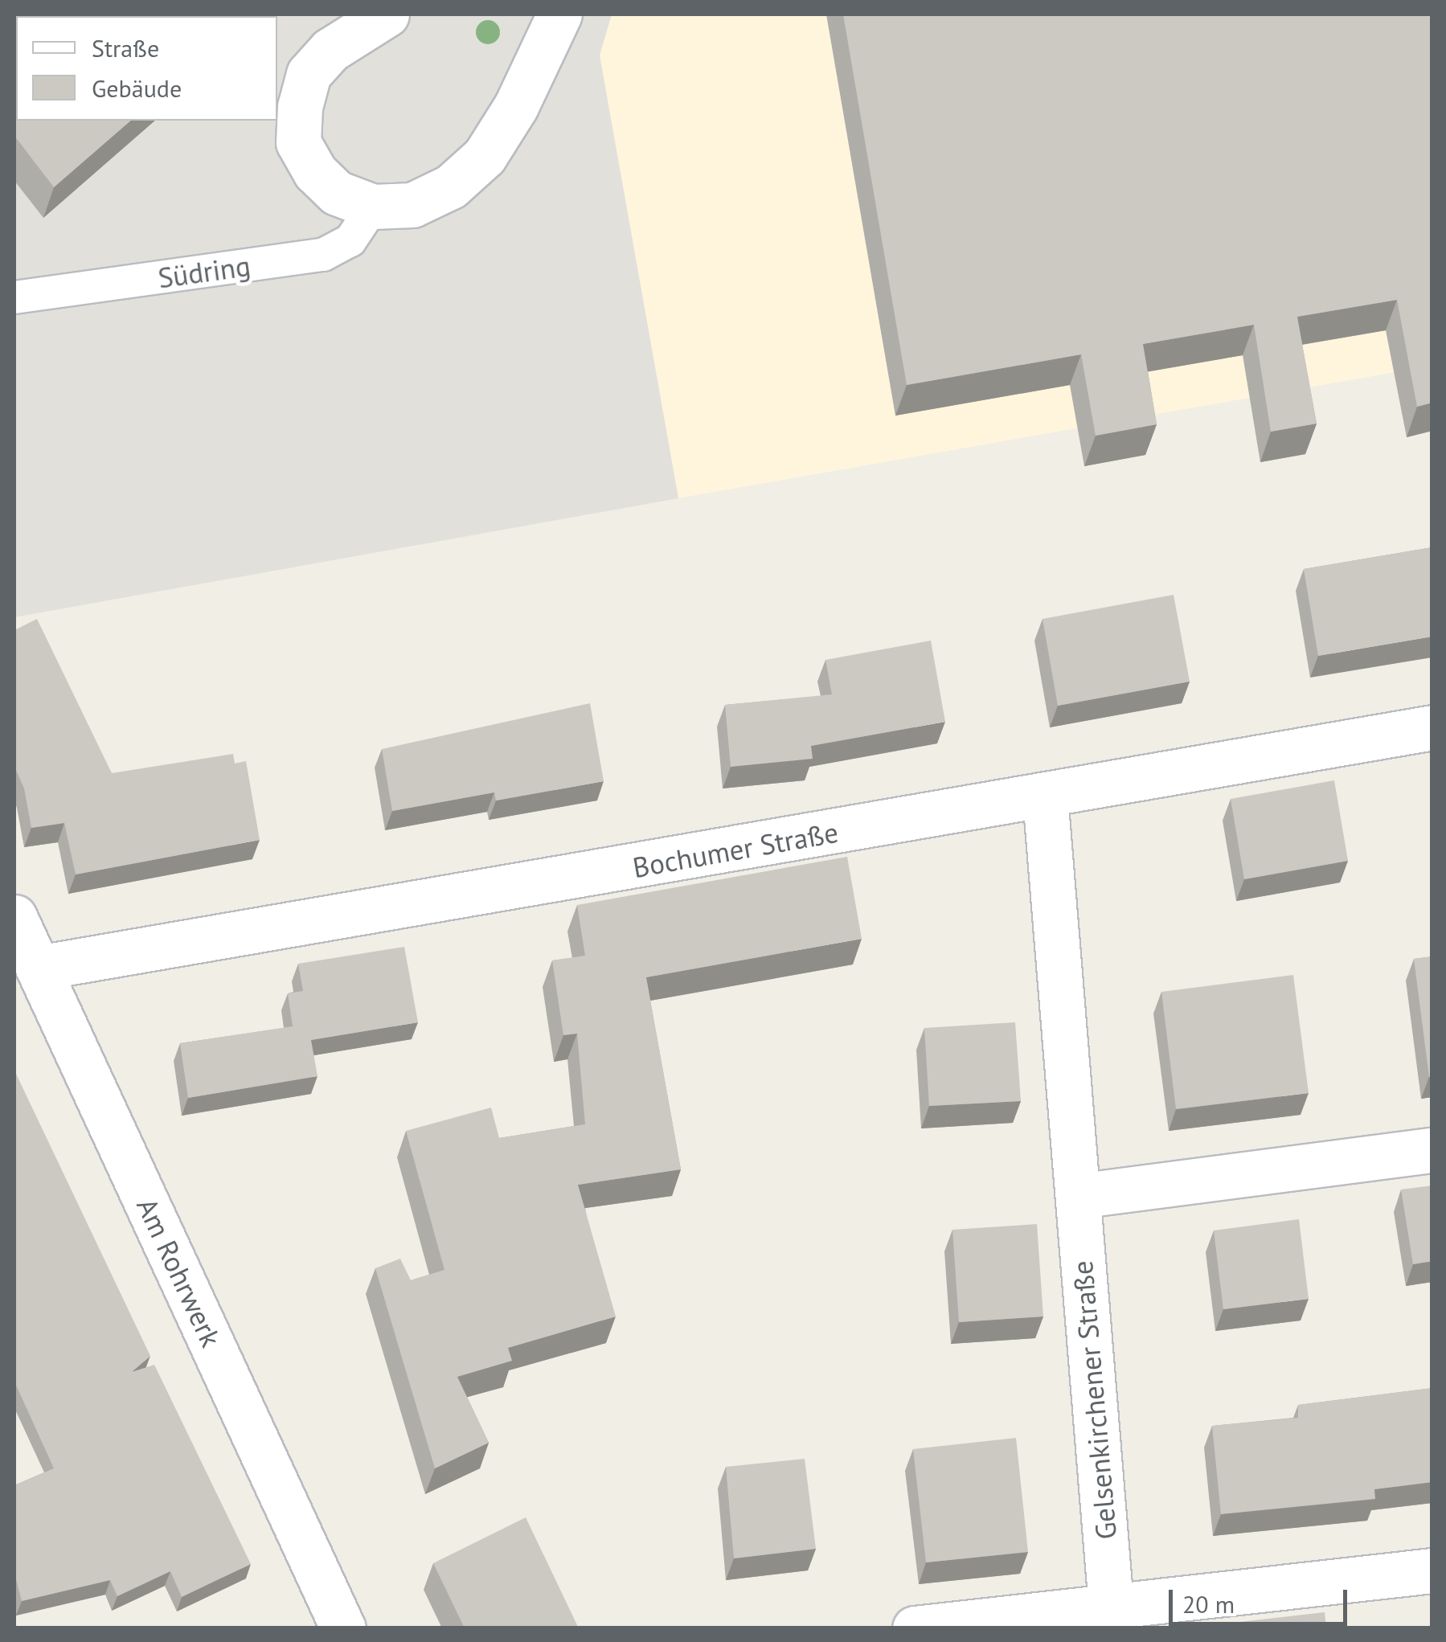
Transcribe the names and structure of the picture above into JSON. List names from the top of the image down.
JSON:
{
  "streets": {
    "street": ["Bochumer Straße", "Am Rohrwerk", "Gelsenkirchener Straße"],
    "lane": ["Südring"]
  },
  "crossings": [
    ["Bochumer Straße", "Am Rohrwerk"],
    ["Bochumer Straße", "Gelsenkirchener Straße"]
  ],
  "legend": ["Straße", "Gebäude"],
  "scale_bar": "20 m"
}
